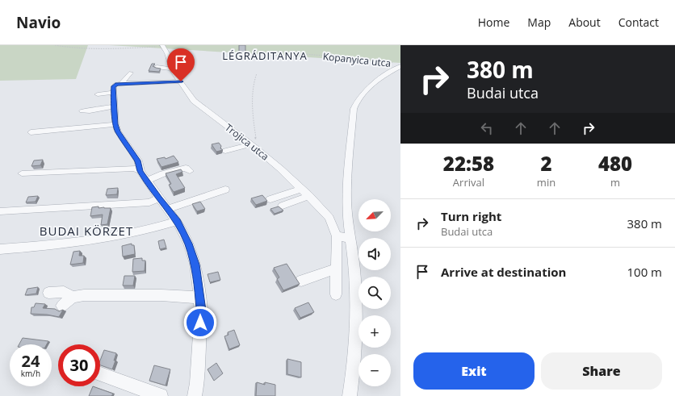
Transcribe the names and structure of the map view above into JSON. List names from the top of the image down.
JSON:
{
  "streets": {
    "street": ["Trojica utca"],
    "path": ["Kopanyica utca"]
  },
  "districts": ["LÉGRÁDITANYA", "BUDAI KÖRZET"],
  "north": "bottom left",
  "page": {
    "header": "Navio",
    "nav": [
      "Home",
      "Map",
      "About",
      "Contact"
    ],
    "turn": ["380 m", "Budai utca"],
    "eta": [
      "22:58",
      "Arrival",
      "2",
      "min",
      "480",
      "m"
    ],
    "list": [
      {
        "name": "Turn right",
        "note": "Budai utca",
        "value": "380 m"
      },
      {
        "name": "Arrive at destination",
        "value": "100 m"
      }
    ],
    "map_buttons": ["+", "−"],
    "speed": "24 km/h",
    "limit": "30",
    "buttons": ["Exit", "Share"]
  }
}
